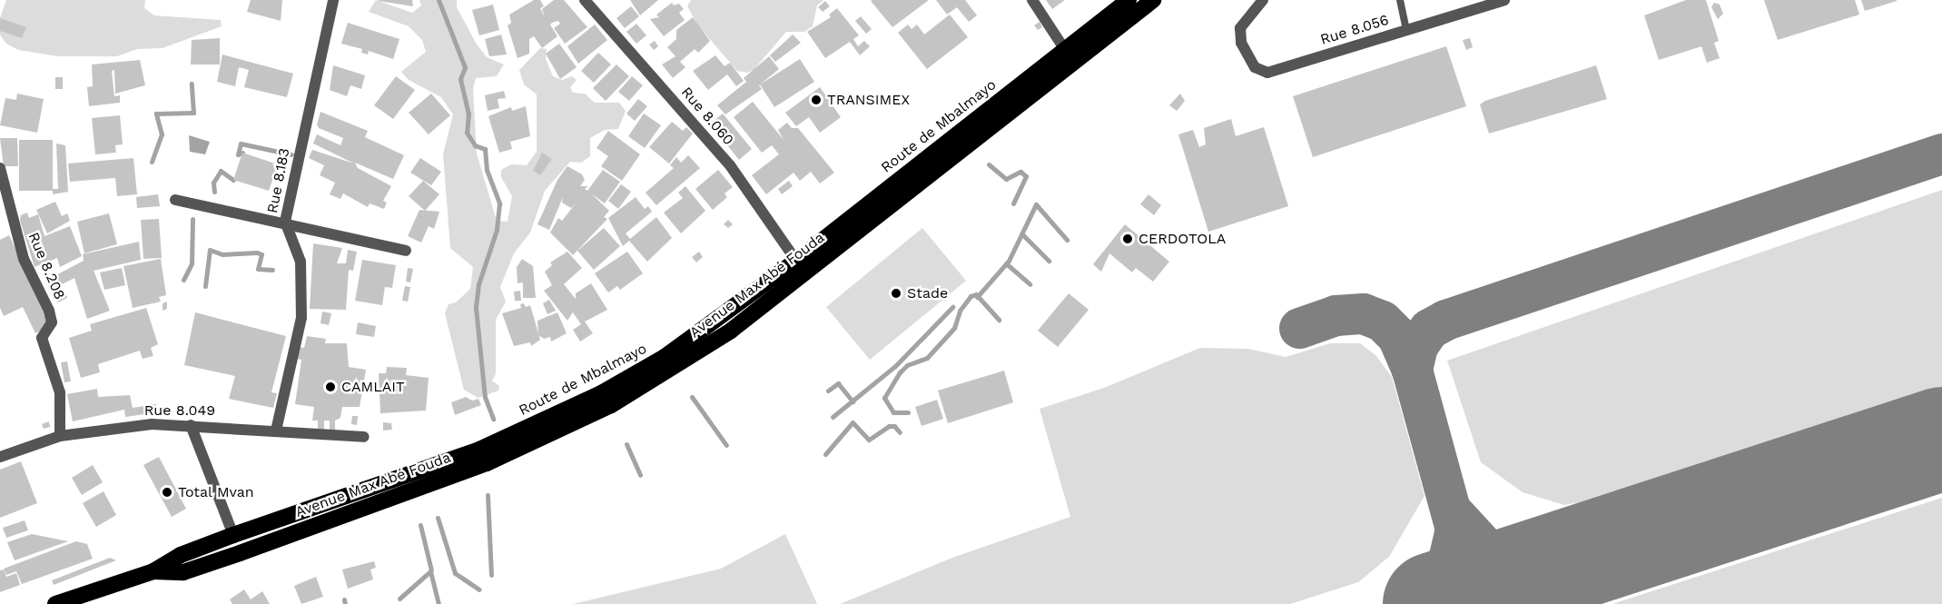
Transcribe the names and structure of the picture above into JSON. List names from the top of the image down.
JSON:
{
  "streets": {
    "highway": ["Route de Mbalmayo", "Avenue Max Abé Fouda"],
    "street": [
      "Rue 8.056",
      "Rue 8.060",
      "Rue 8.183",
      "Rue 8.208",
      "Rue 8.049"
    ]
  },
  "crossings": [
    ["Rue 8.060", "Route de Mbalmayo"],
    ["Route de Mbalmayo", "Avenue Max Abé Fouda"],
    ["Rue 8.183", "Rue 8.049"],
    ["Rue 8.208", "Rue 8.049"]
  ],
  "places": [
    "TRANSIMEX",
    "CERDOTOLA",
    "Stade",
    "CAMLAIT",
    "Total Mvan"
  ]
}
